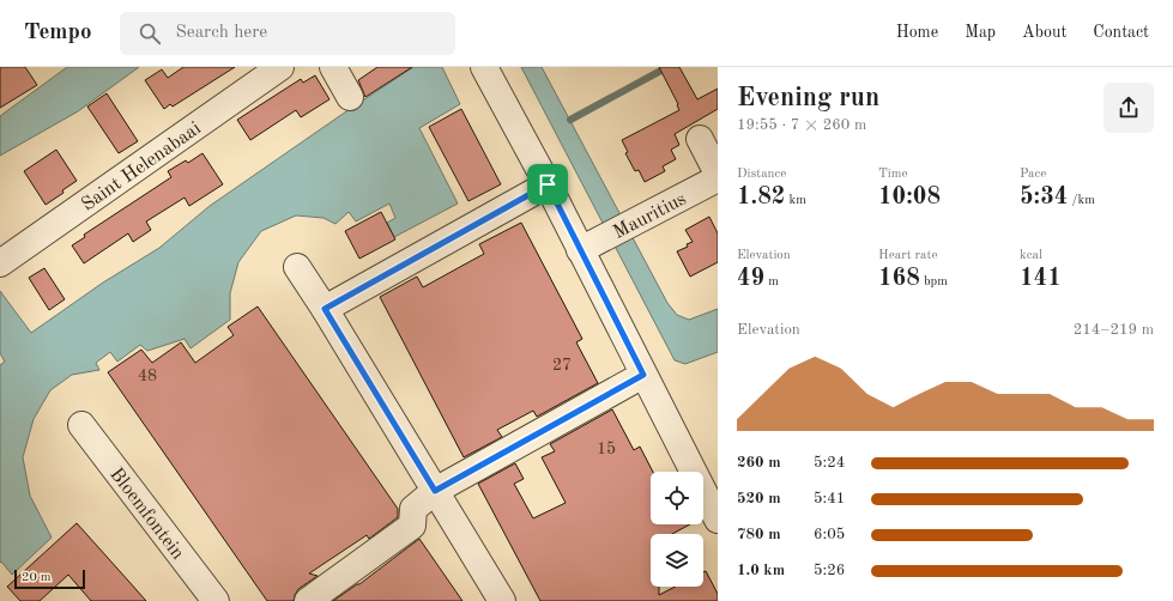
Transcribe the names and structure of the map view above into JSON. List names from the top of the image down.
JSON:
{
  "streets": {
    "street": ["Saint Helenabaai", "Mauritius", "Bloemfontein"]
  },
  "house_numbers": ["27", "48", "15"],
  "scale_bar": "20 m",
  "page": {
    "header": "Tempo",
    "search": "Search here",
    "nav": [
      "Home",
      "Map",
      "About",
      "Contact"
    ],
    "heading": ["Evening run", "19:55 · 7 × 260 m"],
    "stats": [
      ["Distance", "1.82 km"],
      ["Time", "10:08"],
      ["Pace", "5:34 /km"],
      ["Elevation", "49 m"],
      ["Heart rate", "168 bpm"],
      ["kcal", "141"]
    ],
    "chart": ["Elevation", "214–219 m"],
    "list": [
      {
        "name": "260 m",
        "note": "5:24"
      },
      {
        "name": "520 m",
        "note": "5:41"
      },
      {
        "name": "780 m",
        "note": "6:05"
      },
      {
        "name": "1.0 km",
        "note": "5:26"
      }
    ],
    "scale": "20 m"
  }
}
